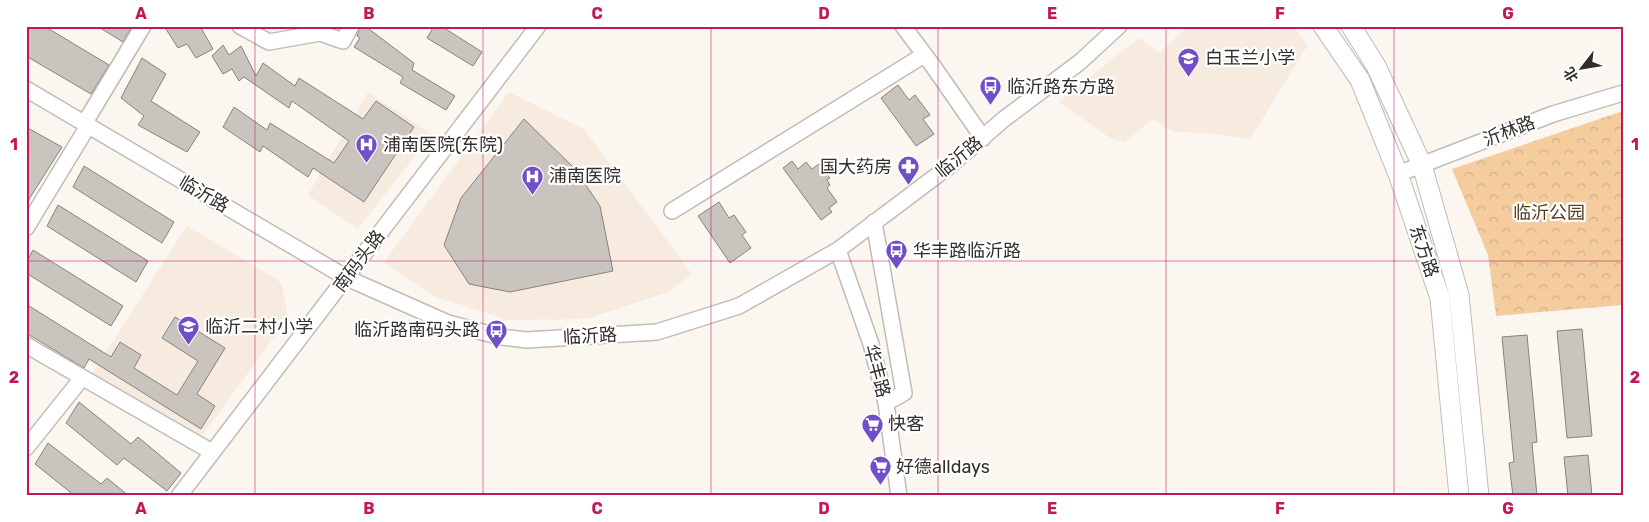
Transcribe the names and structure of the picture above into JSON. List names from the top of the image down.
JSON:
{
  "streets": {
    "main road": ["东方路"],
    "street": [
      "沂林路",
      "临沂路",
      "南码头路",
      "华丰路"
    ]
  },
  "crossings": [
    ["沂林路", "东方路"],
    ["临沂路", "南码头路"],
    ["临沂路", "华丰路"]
  ],
  "parks": ["临沂公园"],
  "places": {
    "school or university": ["白玉兰小学", "临沂二村小学"],
    "bus stop": ["临沂路东方路", "华丰路临沂路", "临沂路南码头路"],
    "hospital": ["浦南医院(东院)", "浦南医院"],
    "pharmacy": ["国大药房"],
    "supermarket": ["快客", "好德alldays"]
  },
  "north": "bottom left",
  "grid": {
    "columns": [
      "A",
      "B",
      "C",
      "D",
      "E",
      "F",
      "G"
    ],
    "rows": ["1", "2"]
  }
}
